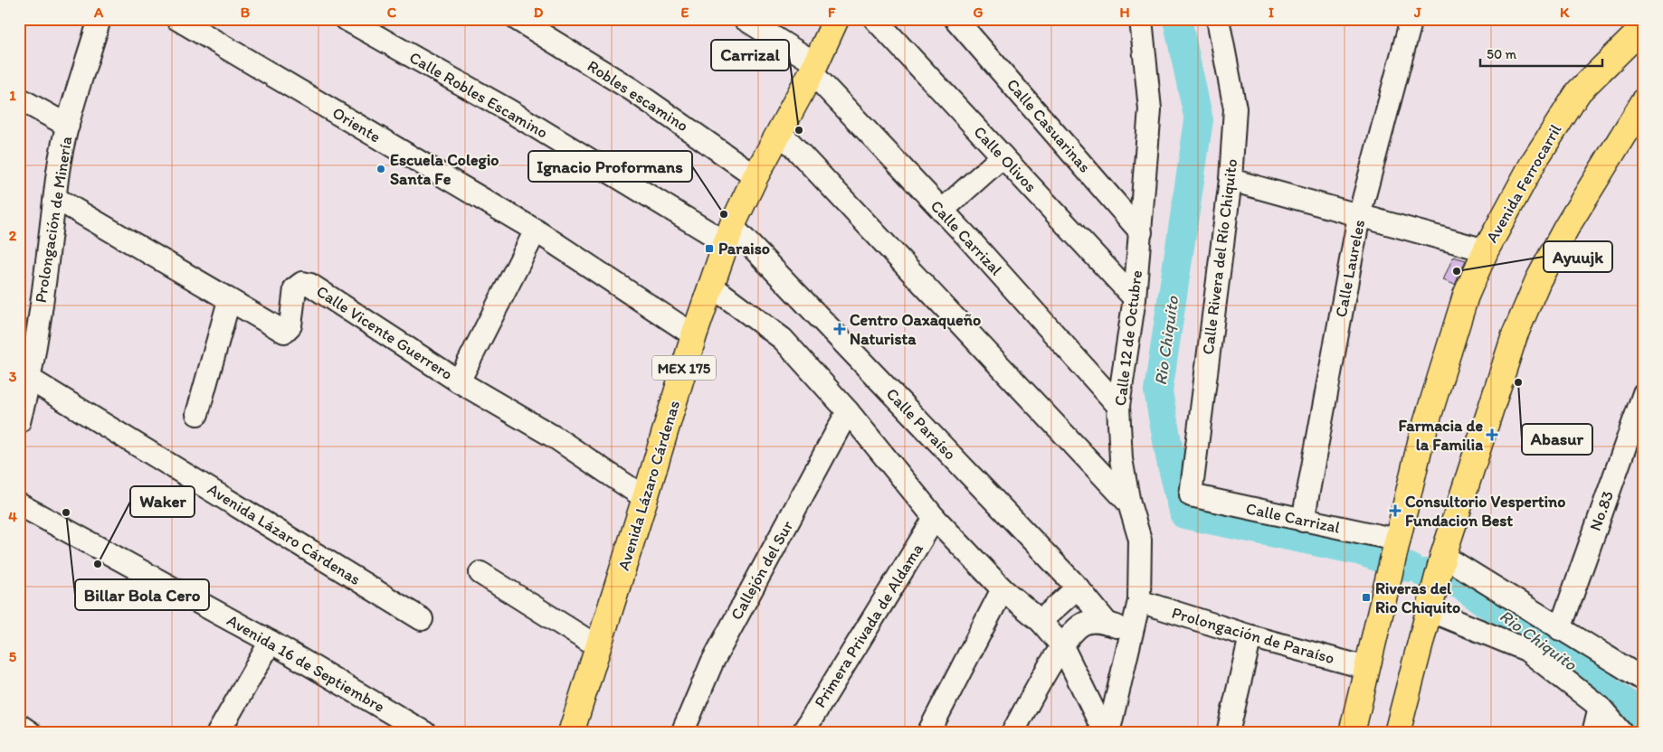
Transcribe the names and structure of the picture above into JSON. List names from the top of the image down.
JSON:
{
  "streets": {
    "main road": ["Avenida Ferrocarril", "MEX 175", "Avenida Lázaro Cárdenas"],
    "street": [
      "Calle Robles Escamino",
      "Robles escamino",
      "Oriente",
      "Calle Casuarinas",
      "Calle Olivos",
      "Prolongación de Minería",
      "Calle Carrizal",
      "Calle Rivera del Río Chiquito",
      "Calle Laureles",
      "Calle Vicente Guerrero",
      "Calle 12 de Octubre",
      "Calle Paraíso",
      "No.83",
      "Callejón del Sur",
      "Primera Privada de Aldama",
      "Prolongación de Paraíso",
      "Avenida 16 de Septiembre"
    ]
  },
  "crossings": [
    ["Calle Robles Escamino", "Calle Paraíso"],
    ["Calle Robles Escamino", "Avenida Lázaro Cárdenas"],
    ["Robles escamino", "Avenida Lázaro Cárdenas"],
    ["Oriente", "Avenida Lázaro Cárdenas"],
    ["Calle Casuarinas", "Calle 12 de Octubre"],
    ["Calle Olivos", "Calle 12 de Octubre"],
    ["Avenida Ferrocarril", "Calle Carrizal"],
    ["Avenida Ferrocarril", "Prolongación de Paraíso"],
    ["Prolongación de Minería", "Calle Vicente Guerrero"],
    ["Prolongación de Minería", "Avenida Lázaro Cárdenas"],
    ["Calle Carrizal", "Calle Rivera del Río Chiquito"],
    ["Calle Carrizal", "Calle Laureles"],
    ["Calle Carrizal", "Calle 12 de Octubre"],
    ["Calle Carrizal", "Avenida Lázaro Cárdenas"],
    ["Calle Vicente Guerrero", "Avenida Lázaro Cárdenas"],
    ["Calle 12 de Octubre", "Avenida Lázaro Cárdenas"],
    ["Calle 12 de Octubre", "Callejón del Sur"],
    ["Calle 12 de Octubre", "Primera Privada de Aldama"],
    ["Calle 12 de Octubre", "Prolongación de Paraíso"],
    ["Calle Paraíso", "Avenida Lázaro Cárdenas"]
  ],
  "water": ["Rio Chiquito"],
  "places": {
    "other": [
      "Carrizal",
      "Escuela Colegio Santa Fe",
      "Ignacio Proformans",
      "Ayuujk",
      "Abasur",
      "Billar Bola Cero",
      "Waker"
    ],
    "transit": ["Paraiso", "Riveras del Rio Chiquito"],
    "health": ["Centro Oaxaqueño Naturista", "Farmacia de la Familia", "Consultorio Vespertino Fundacion Best"]
  },
  "scale_bar": "50 m",
  "grid": {
    "columns": [
      "A",
      "B",
      "C",
      "D",
      "E",
      "F",
      "G",
      "H",
      "I",
      "J",
      "K"
    ],
    "rows": [
      "1",
      "2",
      "3",
      "4",
      "5"
    ]
  }
}
